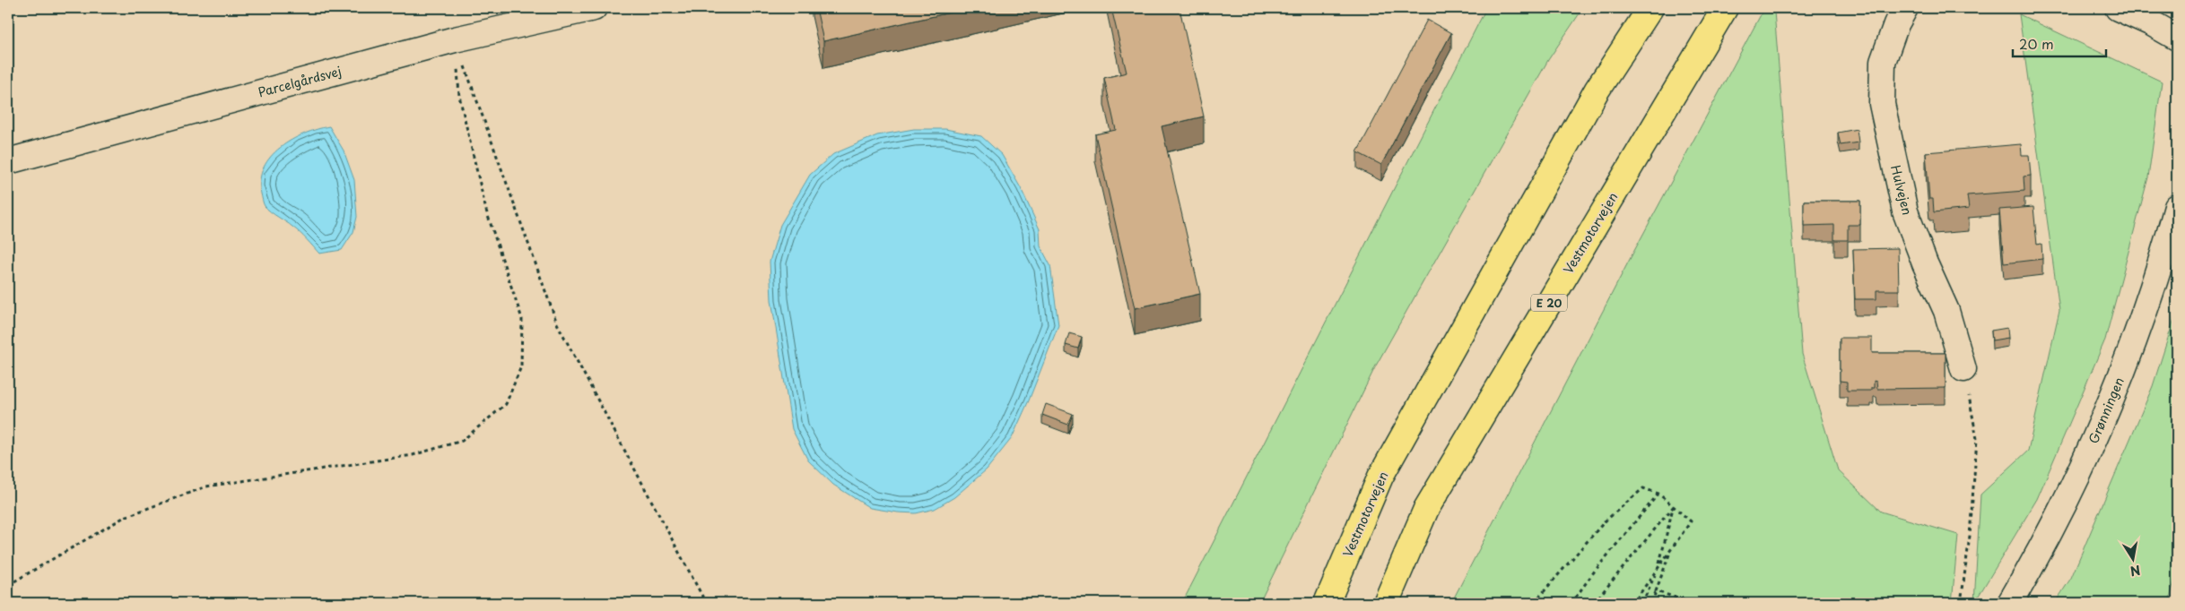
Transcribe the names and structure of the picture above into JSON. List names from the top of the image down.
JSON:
{
  "streets": {
    "highway": ["Vestmotorvejen", "E 20"],
    "street": ["Parcelgårdsvej", "Hulvejen", "Grønningen"]
  },
  "scale_bar": "20 m",
  "north": "bottom"
}
